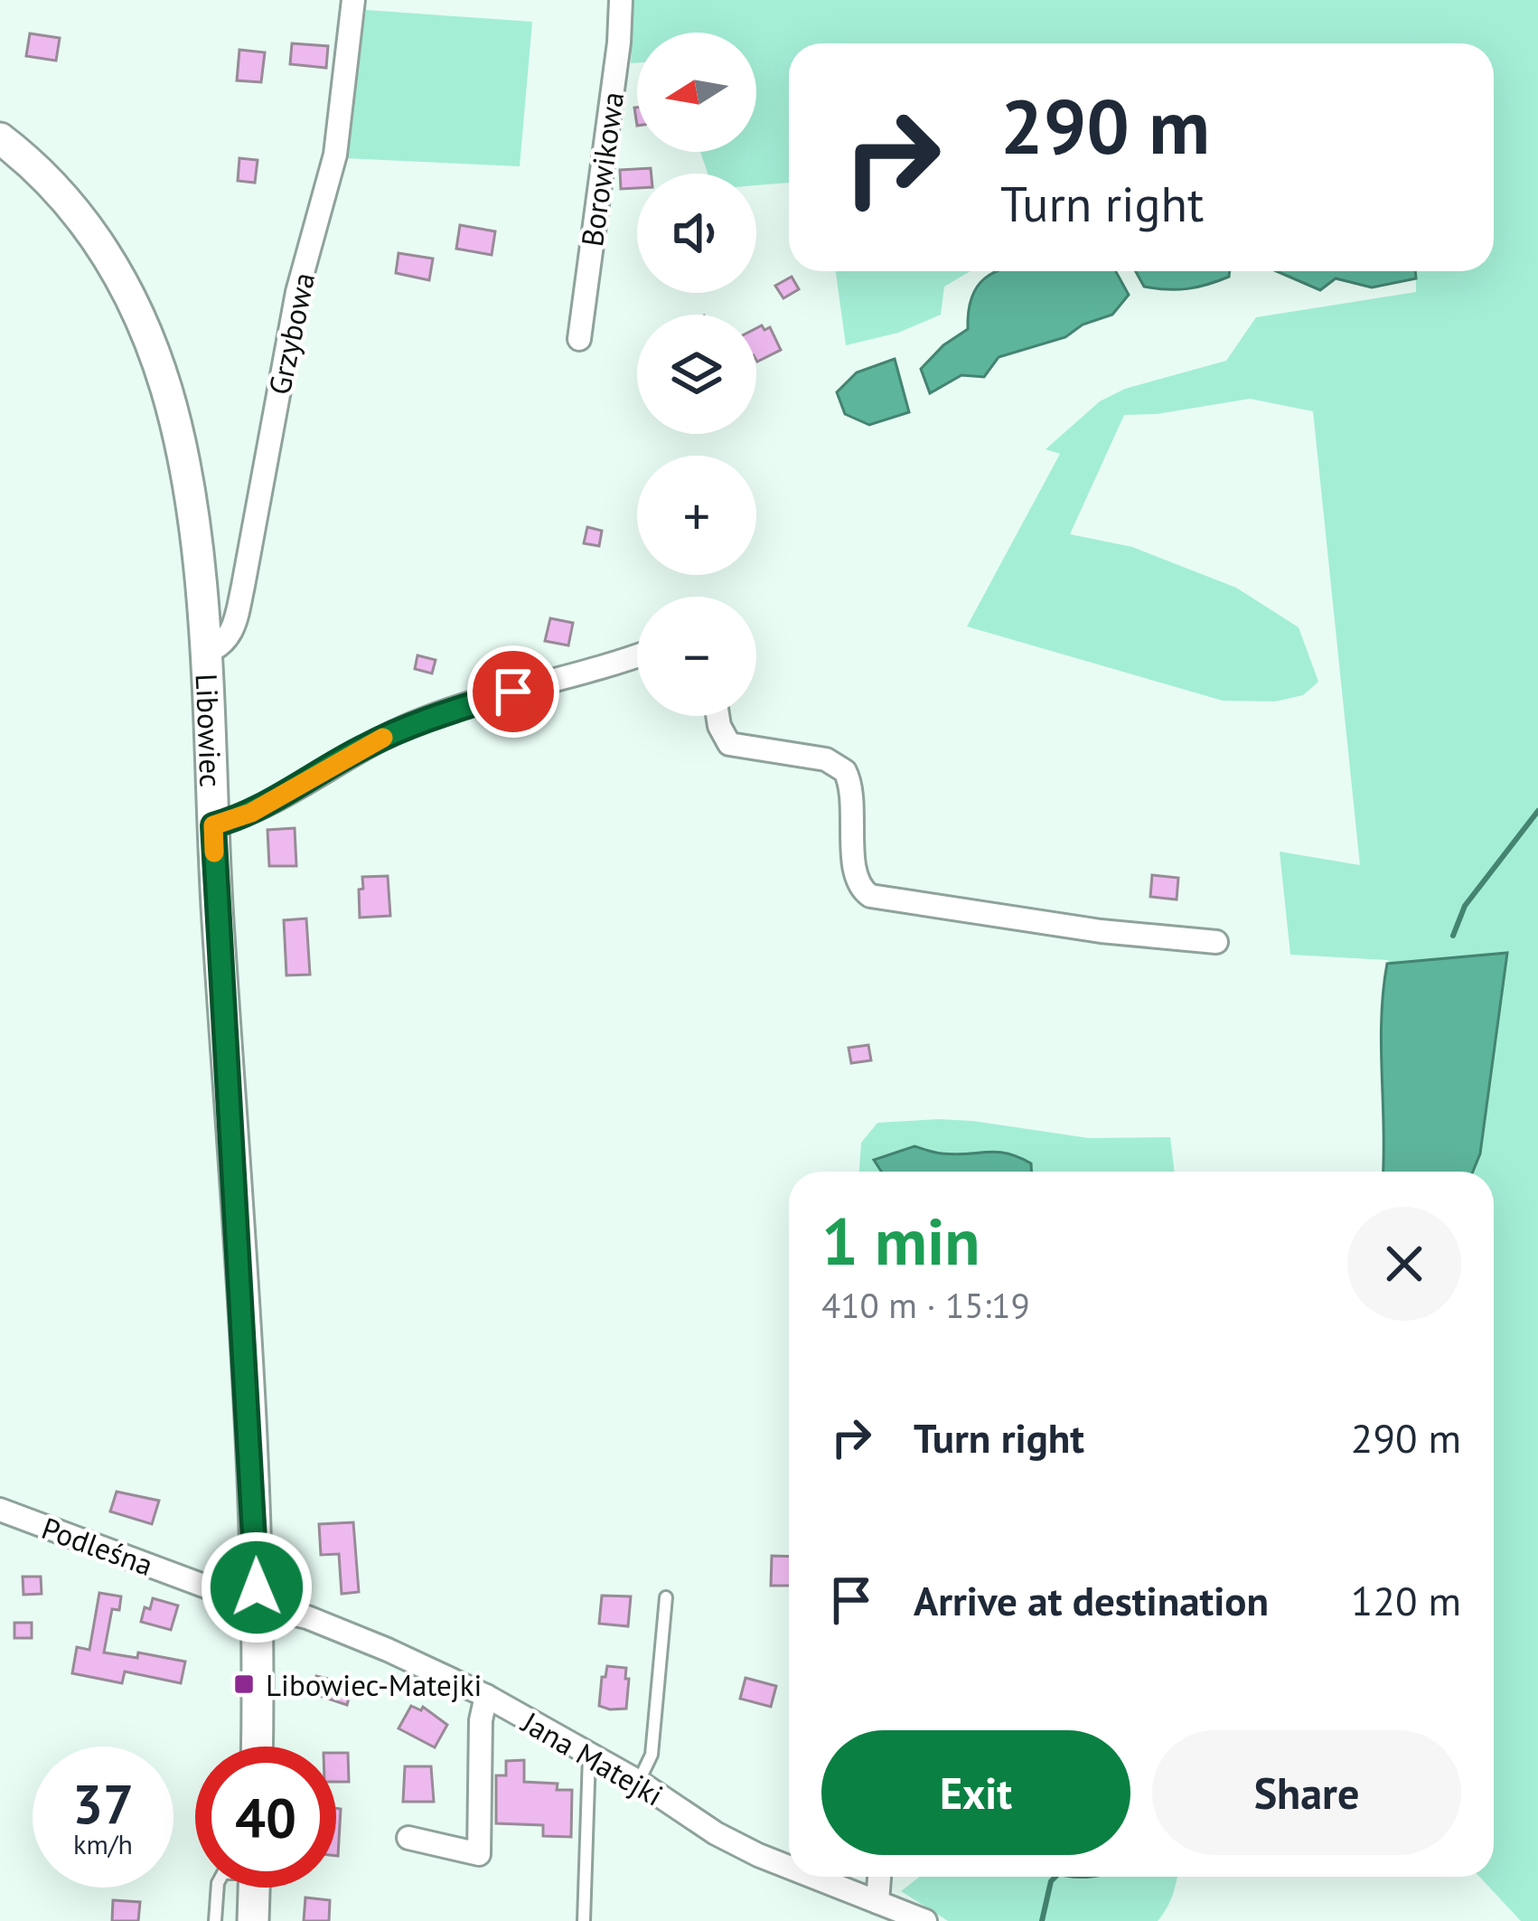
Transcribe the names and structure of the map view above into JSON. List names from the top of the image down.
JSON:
{
  "streets": {
    "street": [
      "Borowikowa",
      "Grzybowa",
      "Libowiec",
      "Podleśna",
      "Jana Matejki"
    ]
  },
  "crossings": [
    ["Grzybowa", "Libowiec"],
    ["Libowiec", "Podleśna"],
    ["Libowiec", "Jana Matejki"],
    ["Podleśna", "Jana Matejki"]
  ],
  "places": {
    "transit": ["Libowiec-Matejki"]
  },
  "north": "left",
  "page": {
    "map_buttons": ["+", "−"],
    "turn": ["290 m", "Turn right"],
    "heading": ["1 min", "410 m · 15:19"],
    "list": [
      {
        "name": "Turn right",
        "value": "290 m"
      },
      {
        "name": "Arrive at destination",
        "value": "120 m"
      }
    ],
    "buttons": ["Exit", "Share"],
    "speed": "37 km/h",
    "limit": "40"
  }
}
